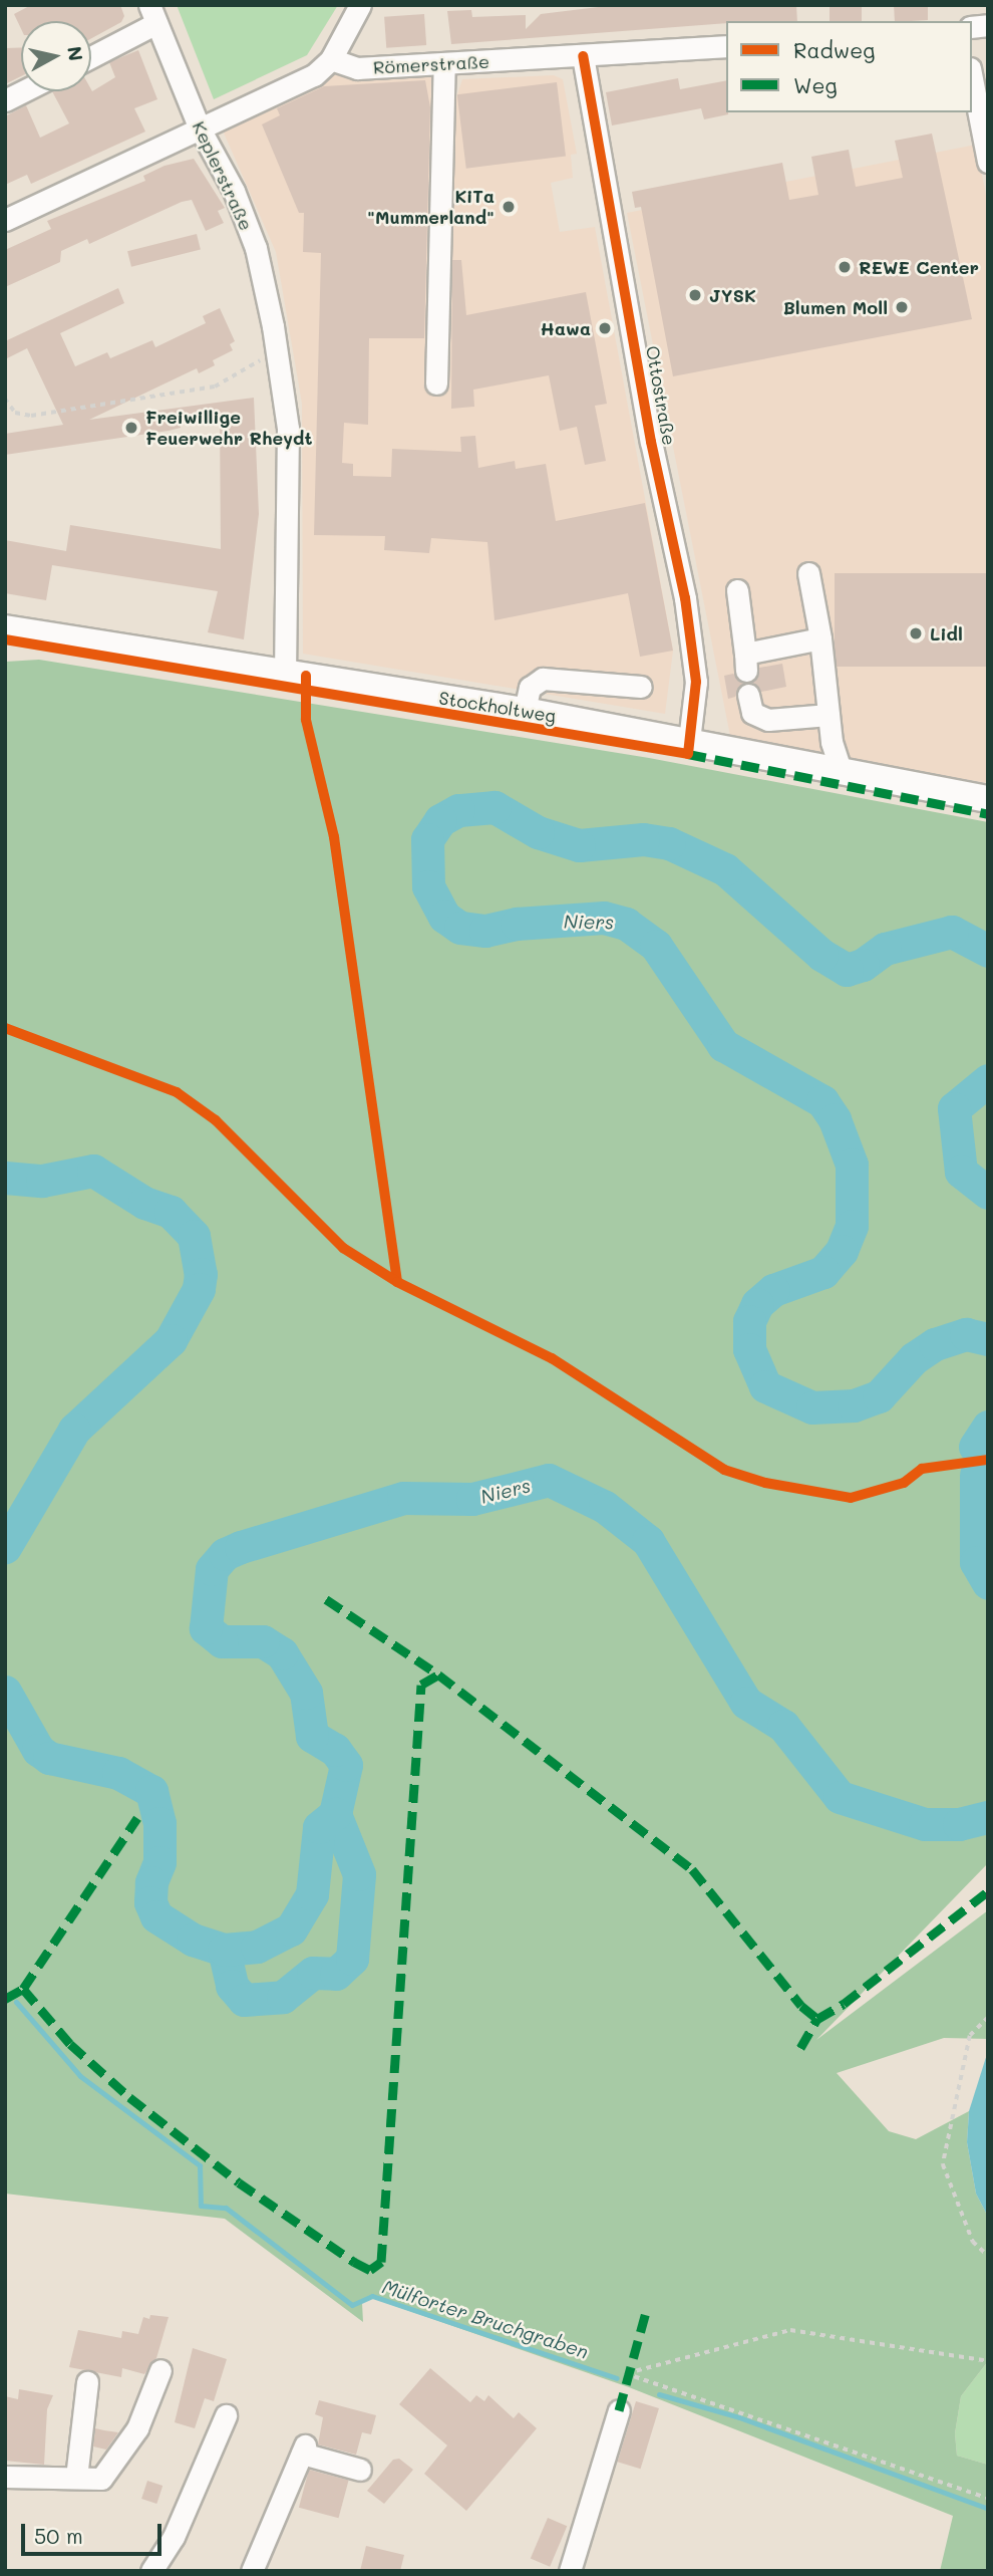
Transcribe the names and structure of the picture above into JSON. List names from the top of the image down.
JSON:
{
  "streets": {
    "main road": ["Stockholtweg"],
    "street": ["Römerstraße", "Keplerstraße", "Ottostraße"]
  },
  "crossings": [
    ["Römerstraße", "Ottostraße"],
    ["Keplerstraße", "Stockholtweg"],
    ["Ottostraße", "Stockholtweg"]
  ],
  "water": ["Niers", "Mülforter Bruchgraben"],
  "places": [
    "KiTa \"Mummerland\"",
    "REWE Center",
    "JYSK",
    "Blumen Moll",
    "Hawa",
    "Freiwillige Feuerwehr Rheydt",
    "Lidl"
  ],
  "legend": ["Radweg", "Weg"],
  "scale_bar": "50 m",
  "north": "right"
}
